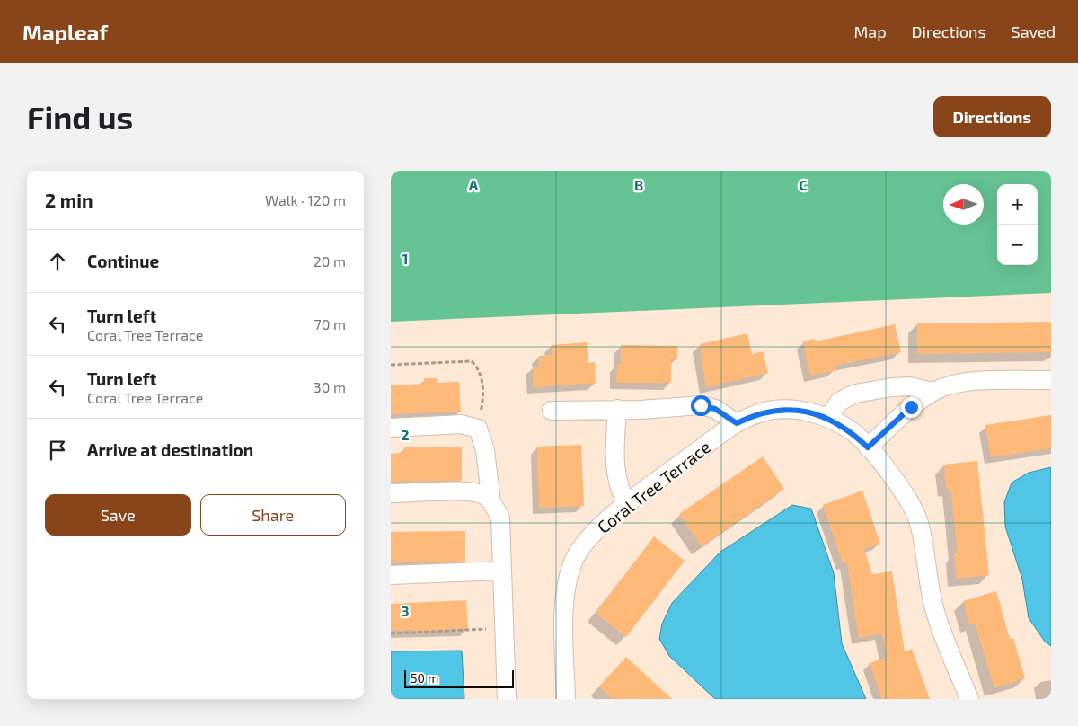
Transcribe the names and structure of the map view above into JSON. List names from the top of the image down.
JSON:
{
  "streets": {
    "street": ["Coral Tree Terrace"]
  },
  "scale_bar": "50 m",
  "north": "left",
  "page": {
    "header": "Mapleaf",
    "nav": ["Map", "Directions", "Saved"],
    "buttons": [
      "Directions",
      ["Save", "Share"]
    ],
    "title": "Find us",
    "heading": ["2 min", "Walk · 120 m"],
    "map_buttons": ["+", "−"],
    "list": [
      ["Continue", "20 m"],
      ["Turn left", "Coral Tree Terrace", "70 m"],
      ["Turn left", "Coral Tree Terrace", "30 m"],
      "Arrive at destination"
    ],
    "scale": "50 m"
  },
  "grid": {
    "columns": ["A", "B", "C"],
    "rows": ["1", "2", "3"]
  }
}
